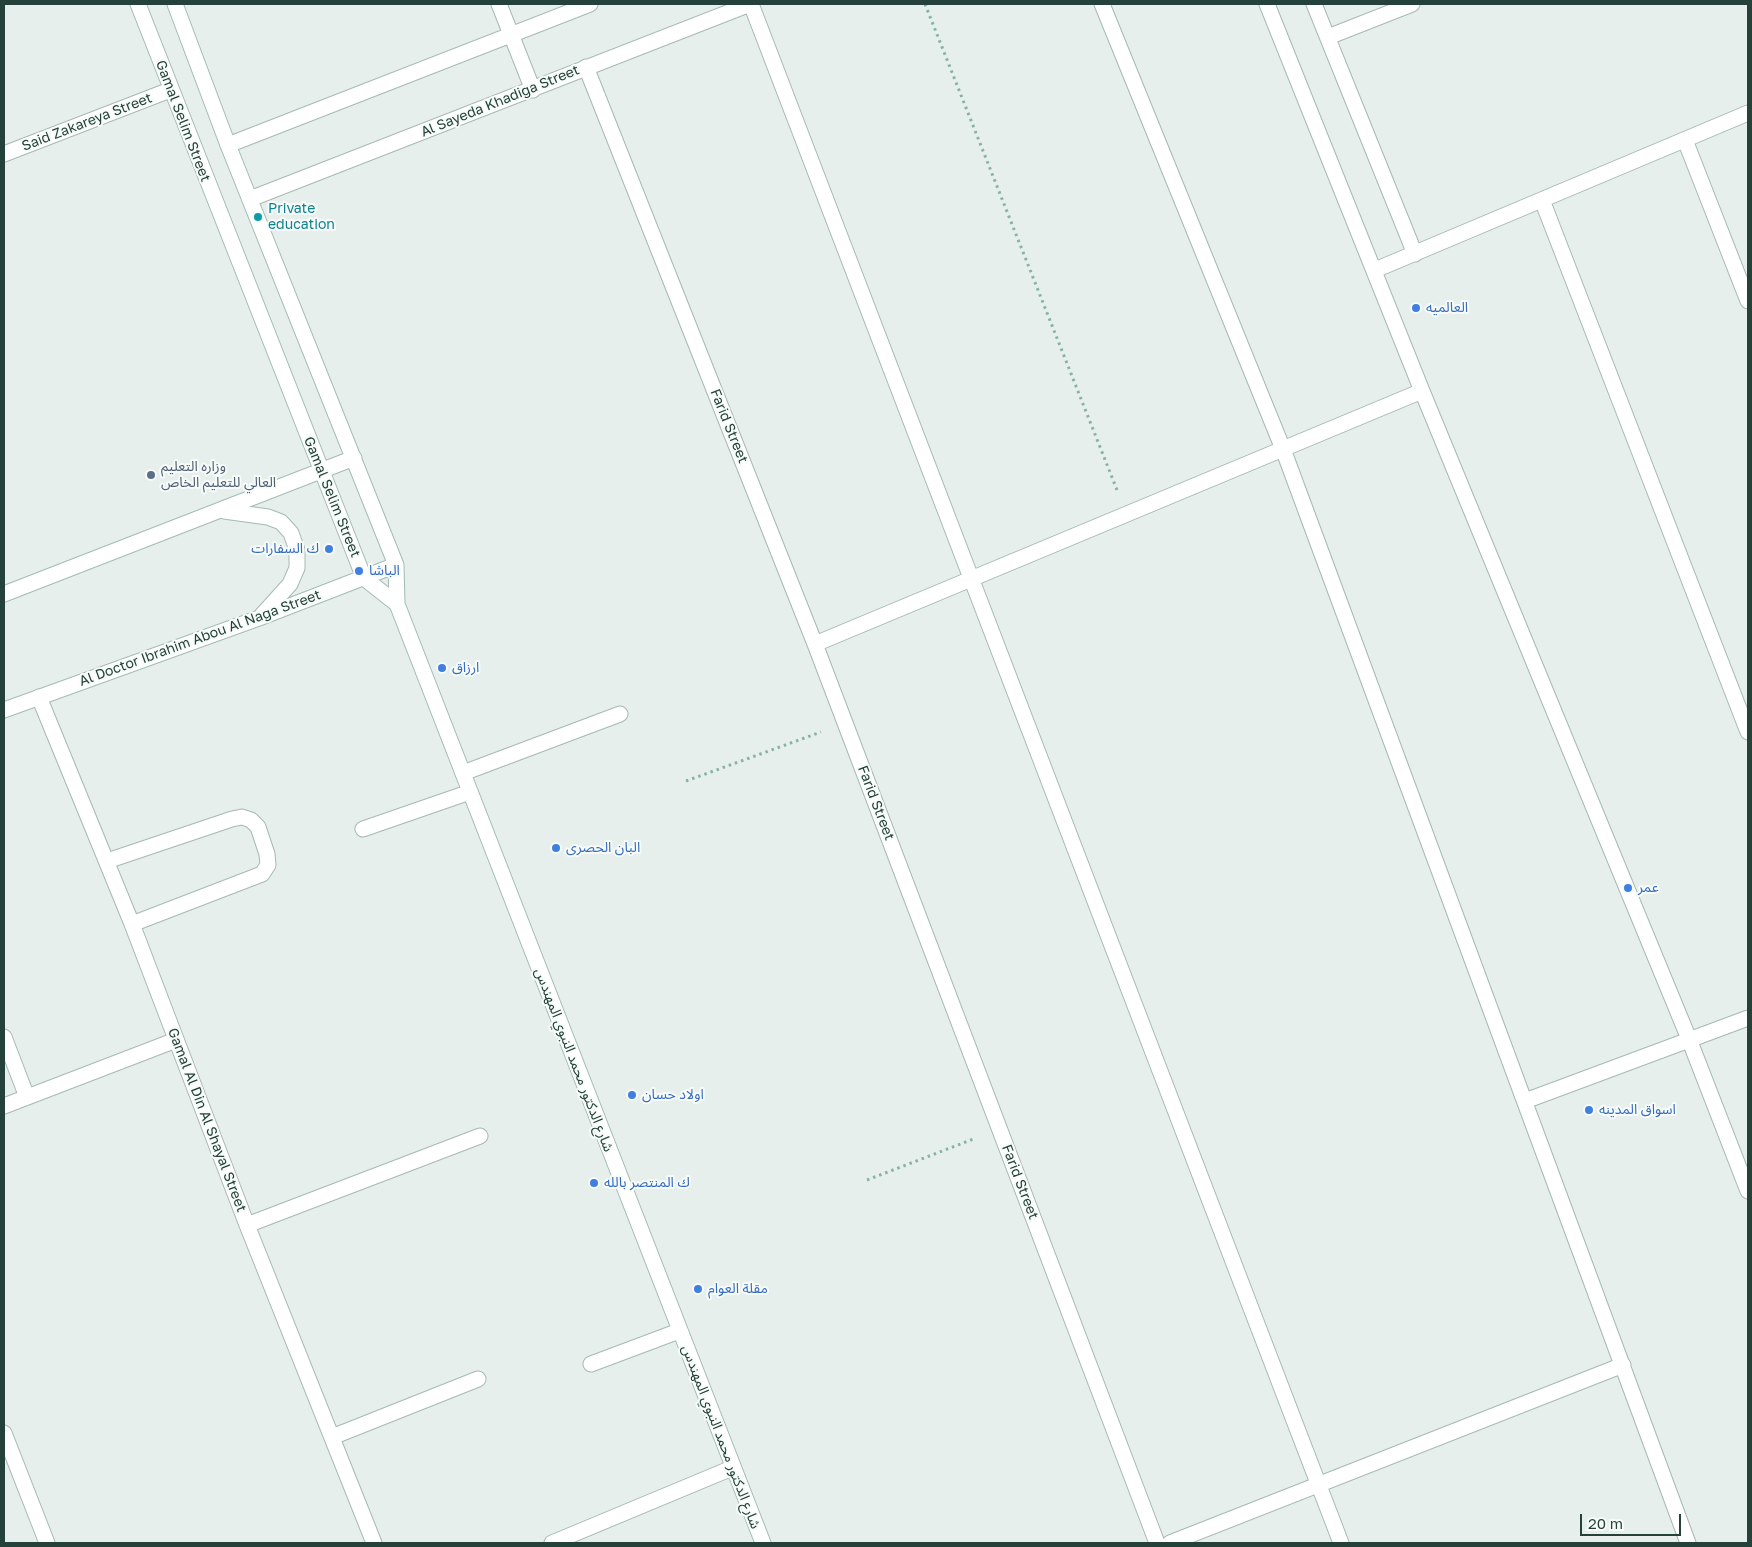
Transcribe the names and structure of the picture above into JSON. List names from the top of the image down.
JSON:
{
  "streets": {
    "street": [
      "Al Sayeda Khadiga Street",
      "Gamal Selim Street",
      "Said Zakareya Street",
      "Farid Street",
      "Al Doctor Ibrahim Abou Al Naga Street",
      "شارع الدكتور محمد النبوي المهندس",
      "Gamal Al Din Al Shayal Street"
    ]
  },
  "crossings": [
    ["Al Sayeda Khadiga Street", "Farid Street"],
    ["Gamal Selim Street", "Said Zakareya Street"],
    ["Gamal Selim Street", "Al Doctor Ibrahim Abou Al Naga Street"],
    ["Gamal Selim Street", "شارع الدكتور محمد النبوي المهندس"],
    ["Al Doctor Ibrahim Abou Al Naga Street", "Gamal Al Din Al Shayal Street"]
  ],
  "places": [
    "Private education",
    "العالميه",
    "وزاره التعليم العالي للتعليم الخاص",
    "ك السفارات",
    "الباشا",
    "ارزاق",
    "البان الحصرى",
    "عمر",
    "اولاد حسان",
    "اسواق المدينه",
    "ك المنتصر بالله",
    "مقلة العوام"
  ],
  "scale_bar": "20 m"
}
